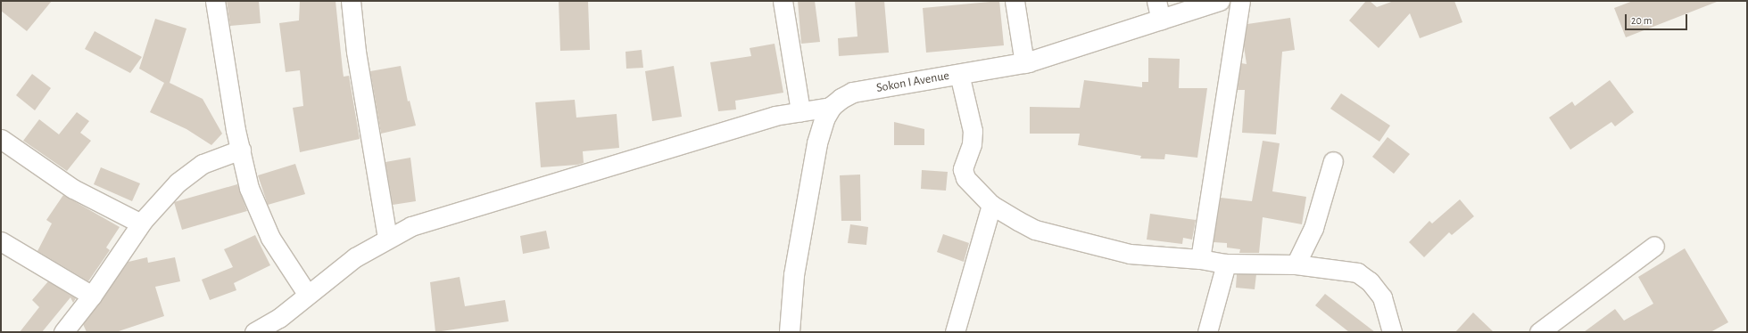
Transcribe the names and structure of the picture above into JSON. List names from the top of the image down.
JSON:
{
  "streets": {
    "street": ["Sokon I Avenue"]
  },
  "scale_bar": "20 m"
}
